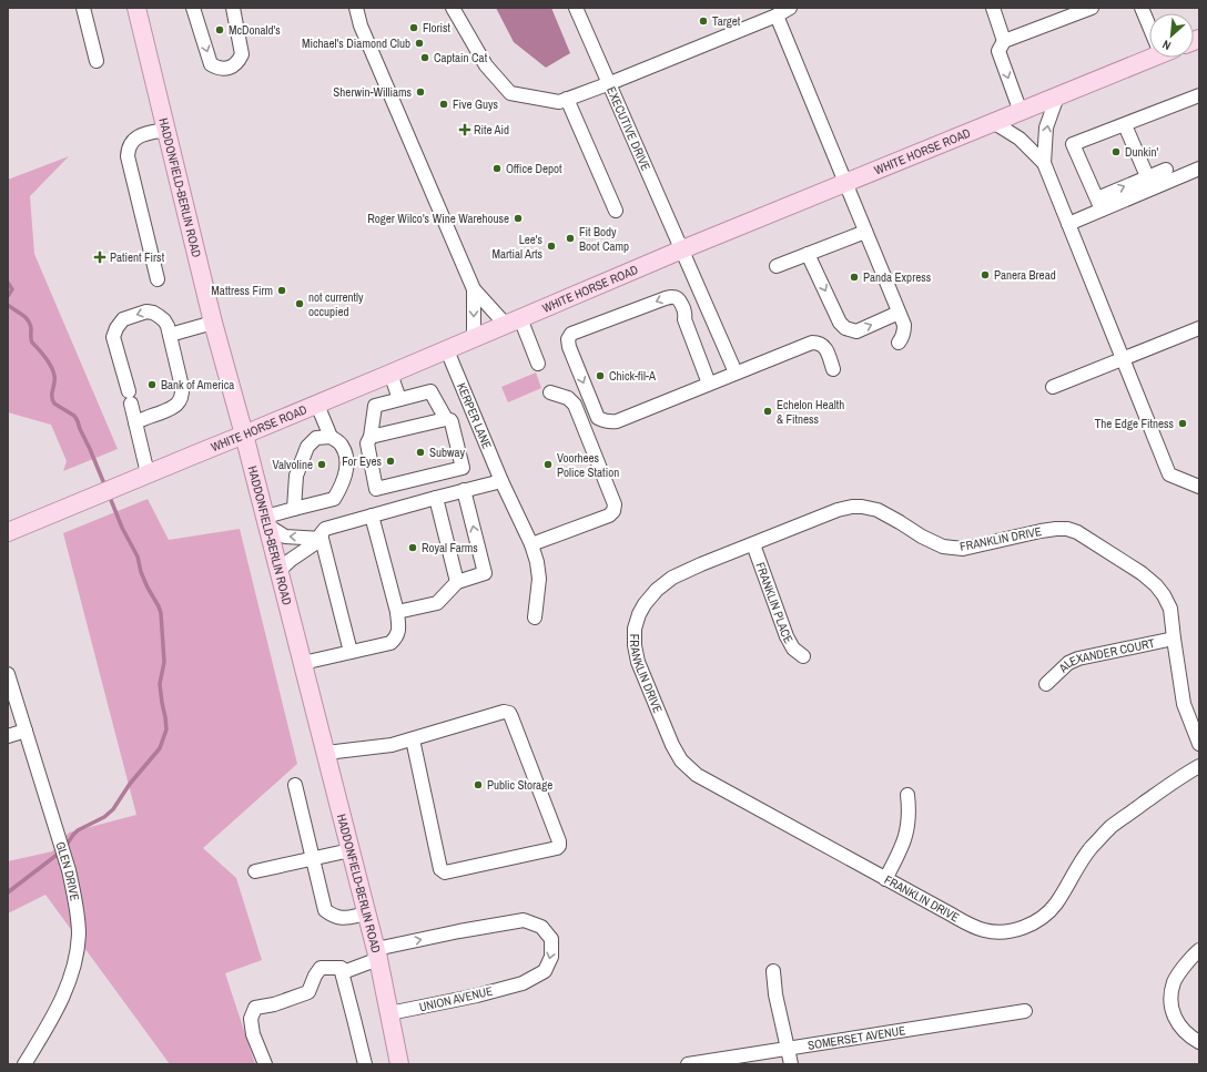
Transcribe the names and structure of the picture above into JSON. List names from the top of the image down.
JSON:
{
  "streets": {
    "main road": ["WHITE HORSE ROAD", "HADDONFIELD-BERLIN ROAD"],
    "street": [
      "EXECUTIVE DRIVE",
      "KERPER LANE",
      "FRANKLIN DRIVE",
      "FRANKLIN PLACE",
      "ALEXANDER COURT",
      "GLEN DRIVE",
      "UNION AVENUE",
      "SOMERSET AVENUE"
    ]
  },
  "crossings": [
    ["EXECUTIVE DRIVE", "WHITE HORSE ROAD"],
    ["WHITE HORSE ROAD", "HADDONFIELD-BERLIN ROAD"],
    ["WHITE HORSE ROAD", "KERPER LANE"],
    ["HADDONFIELD-BERLIN ROAD", "UNION AVENUE"],
    ["FRANKLIN DRIVE", "FRANKLIN PLACE"],
    ["FRANKLIN DRIVE", "ALEXANDER COURT"]
  ],
  "places": {
    "other": [
      "Target",
      "Florist",
      "McDonald's",
      "Michael's Diamond Club",
      "Captain Cat",
      "Sherwin-Williams",
      "Five Guys",
      "Dunkin'",
      "Office Depot",
      "Roger Wilco's Wine Warehouse",
      "Fit Body Boot Camp",
      "Lee's Martial Arts",
      "Panera Bread",
      "Panda Express",
      "Mattress Firm",
      "not currently occupied",
      "Chick-fil-A",
      "Bank of America",
      "Echelon Health & Fitness",
      "The Edge Fitness",
      "Subway",
      "For Eyes",
      "Valvoline",
      "Voorhees Police Station",
      "Royal Farms",
      "Public Storage"
    ],
    "health": ["Rite Aid", "Patient First"]
  },
  "north": "bottom left"
}
